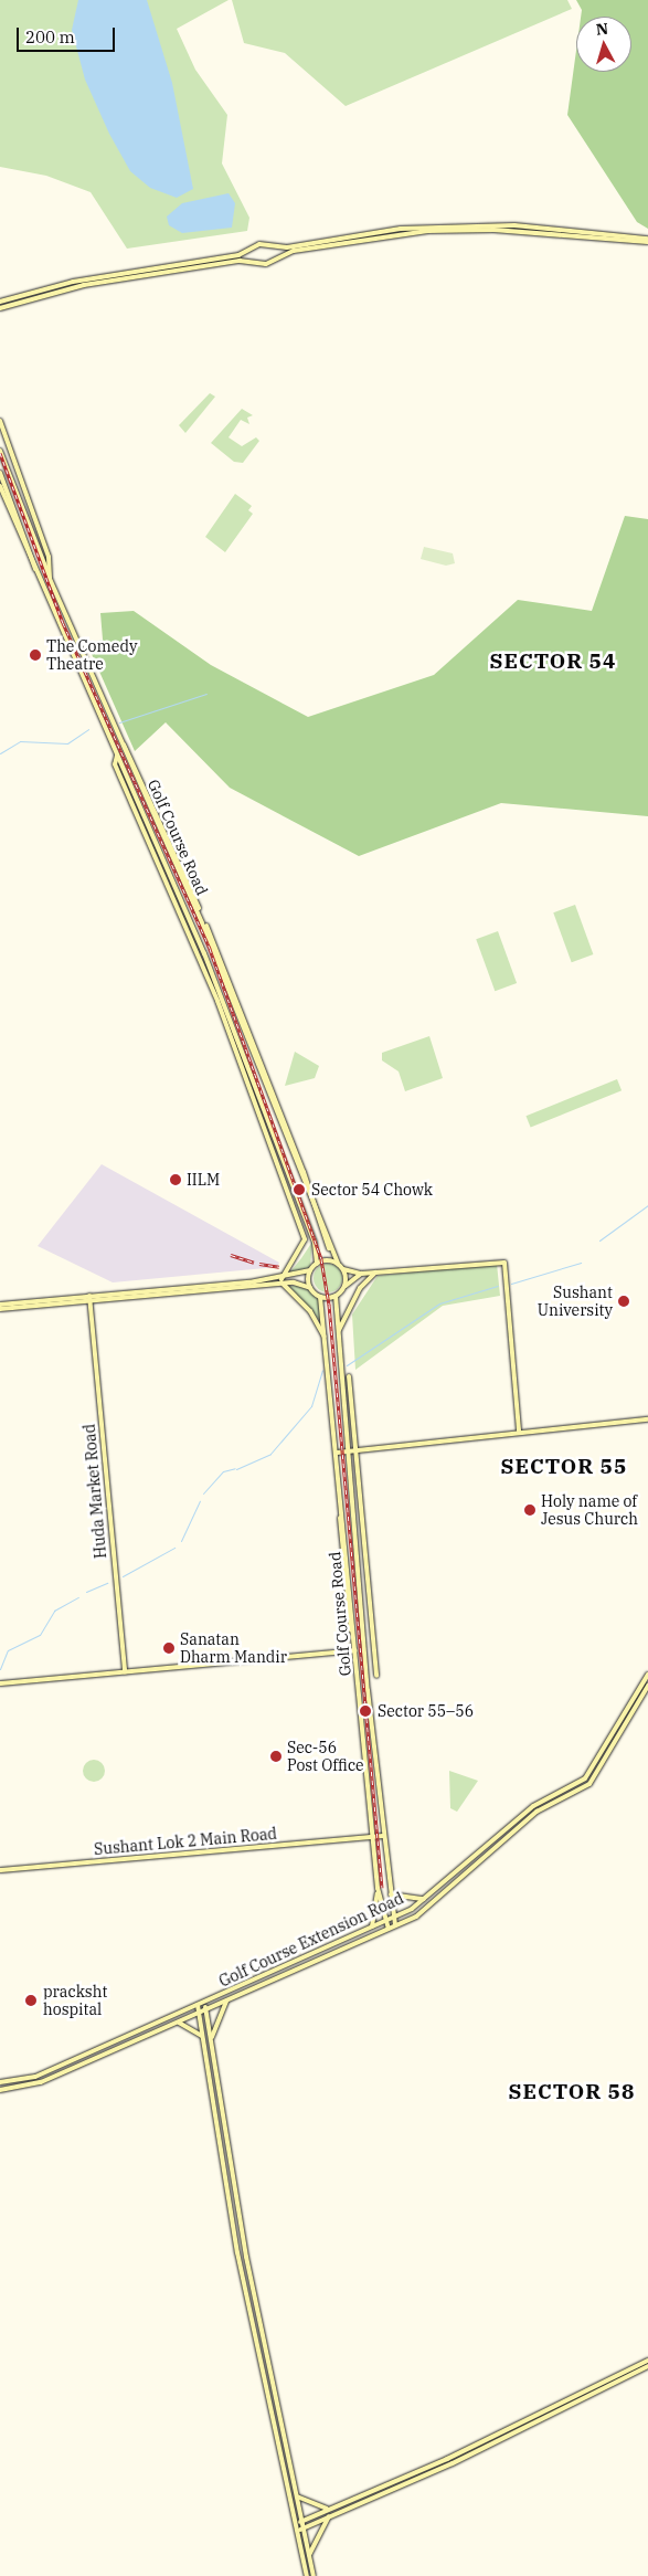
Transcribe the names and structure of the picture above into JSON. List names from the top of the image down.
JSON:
{
  "streets": {
    "main road": [
      "Golf Course Road",
      "Huda Market Road",
      "Sushant Lok 2 Main Road",
      "Golf Course Extension Road"
    ]
  },
  "crossings": [
    ["Golf Course Road", "Sushant Lok 2 Main Road"],
    ["Golf Course Road", "Golf Course Extension Road"]
  ],
  "districts": ["SECTOR 54", "SECTOR 55", "SECTOR 58"],
  "places": [
    "The Comedy Theatre",
    "IILM",
    "Sector 54 Chowk",
    "Sushant University",
    "Holy name of Jesus Church",
    "Sanatan Dharm Mandir",
    "Sector 55–56",
    "Sec-56 Post Office",
    "pracksht hospital"
  ],
  "scale_bar": "200 m",
  "north": "top"
}
